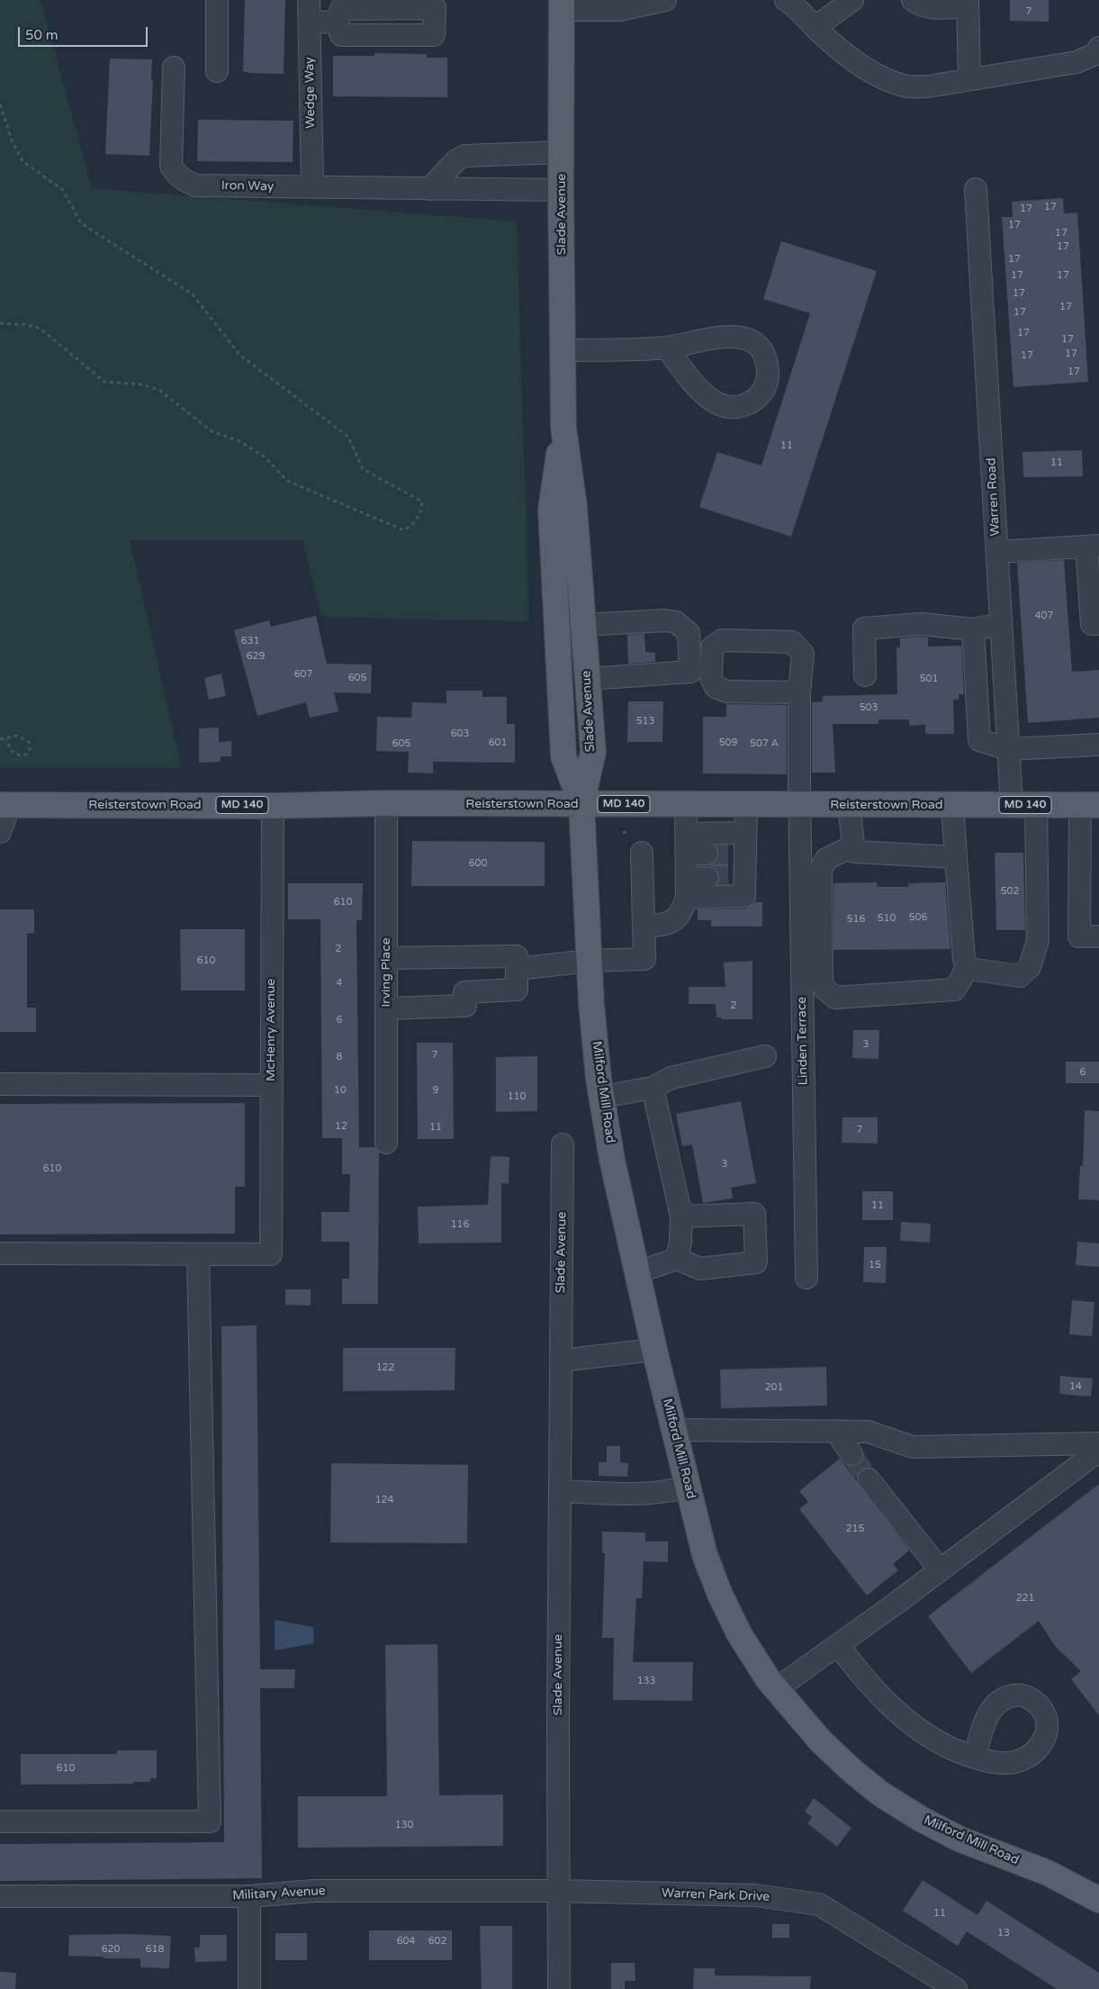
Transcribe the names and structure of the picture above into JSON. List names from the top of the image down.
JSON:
{
  "streets": {
    "main road": [
      "Slade Avenue",
      "Reisterstown Road",
      "MD 140",
      "Milford Mill Road"
    ],
    "street": [
      "Wedge Way",
      "Iron Way",
      "Warren Road",
      "Irving Place",
      "McHenry Avenue",
      "Linden Terrace",
      "Military Avenue",
      "Warren Park Drive"
    ]
  },
  "crossings": [
    ["Wedge Way", "Iron Way"],
    ["Iron Way", "Slade Avenue"],
    ["Slade Avenue", "Reisterstown Road"],
    ["Slade Avenue", "Milford Mill Road"],
    ["Slade Avenue", "Military Avenue"],
    ["Slade Avenue", "Warren Park Drive"],
    ["Warren Road", "Reisterstown Road"],
    ["Reisterstown Road", "Irving Place"],
    ["Reisterstown Road", "McHenry Avenue"],
    ["Reisterstown Road", "Linden Terrace"],
    ["Reisterstown Road", "Milford Mill Road"],
    ["Military Avenue", "Warren Park Drive"]
  ],
  "house_numbers": [
    "7",
    "17",
    "17",
    "17",
    "17",
    "17",
    "17",
    "17",
    "17",
    "17",
    "17",
    "17",
    "17",
    "17",
    "17",
    "17",
    "17",
    "11",
    "11",
    "407",
    "631",
    "629",
    "607",
    "605",
    "501",
    "503",
    "513",
    "603",
    "601",
    "509",
    "605",
    "507 A",
    "600",
    "502",
    "610",
    "506",
    "510",
    "516",
    "2",
    "610",
    "4",
    "2",
    "6",
    "3",
    "7",
    "8",
    "6",
    "10",
    "9",
    "110",
    "12",
    "11",
    "7",
    "3",
    "610",
    "11",
    "116",
    "15",
    "122",
    "14",
    "201",
    "124",
    "215",
    "221",
    "133",
    "610",
    "130",
    "11",
    "13",
    "604",
    "602",
    "620",
    "618"
  ],
  "scale_bar": "50 m"
}
